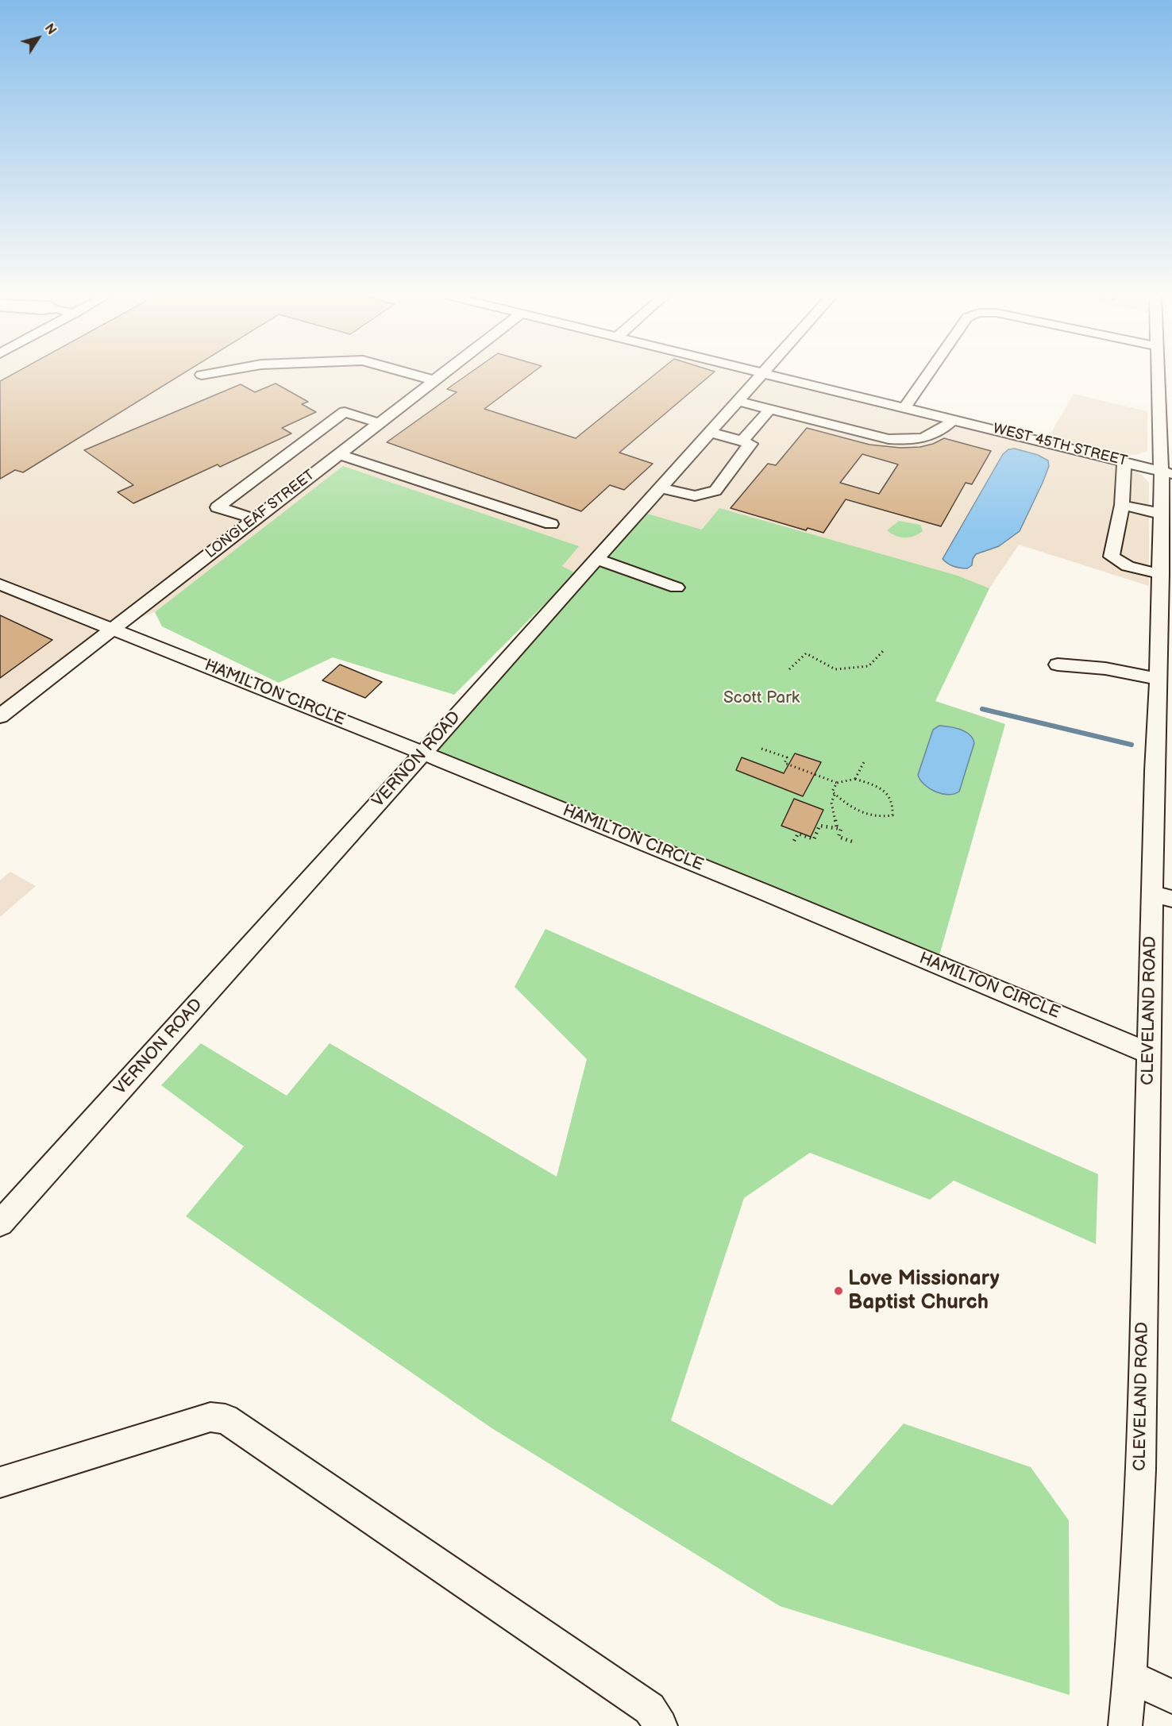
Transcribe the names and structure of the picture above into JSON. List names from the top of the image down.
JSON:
{
  "streets": {
    "street": [
      "WEST 45TH STREET",
      "LONGLEAF STREET",
      "HAMILTON CIRCLE",
      "VERNON ROAD",
      "CLEVELAND ROAD"
    ]
  },
  "crossings": [
    ["WEST 45TH STREET", "CLEVELAND ROAD"],
    ["LONGLEAF STREET", "HAMILTON CIRCLE"],
    ["HAMILTON CIRCLE", "VERNON ROAD"],
    ["HAMILTON CIRCLE", "CLEVELAND ROAD"]
  ],
  "parks": ["Scott Park"],
  "places": ["Love Missionary Baptist Church"],
  "north": "top right"
}
